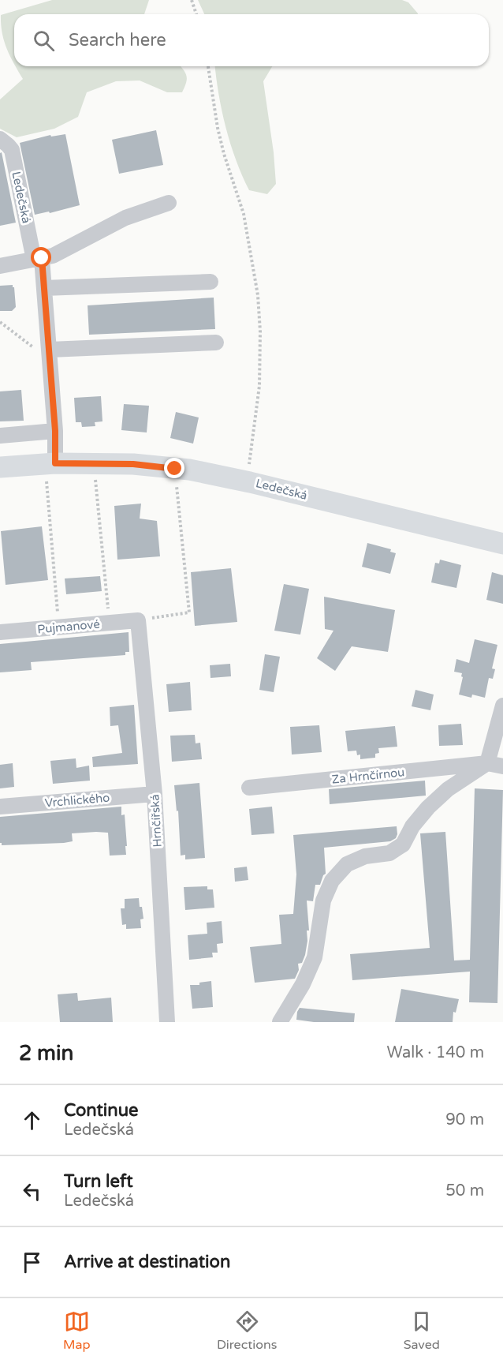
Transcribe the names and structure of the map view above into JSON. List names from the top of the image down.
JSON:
{
  "streets": {
    "main road": ["Ledečská"],
    "street": [
      "Pujmanové",
      "Za Hrnčírnou",
      "Vrchlického",
      "Hrnčířská"
    ]
  },
  "crossings": [
    ["Pujmanové", "Hrnčířská"],
    ["Vrchlického", "Hrnčířská"]
  ],
  "page": {
    "search": "Search here",
    "heading": ["2 min", "Walk · 140 m"],
    "list": [
      ["Continue", "Ledečská", "90 m"],
      ["Turn left", "Ledečská", "50 m"],
      "Arrive at destination"
    ],
    "nav": ["Map", "Directions", "Saved"]
  }
}
